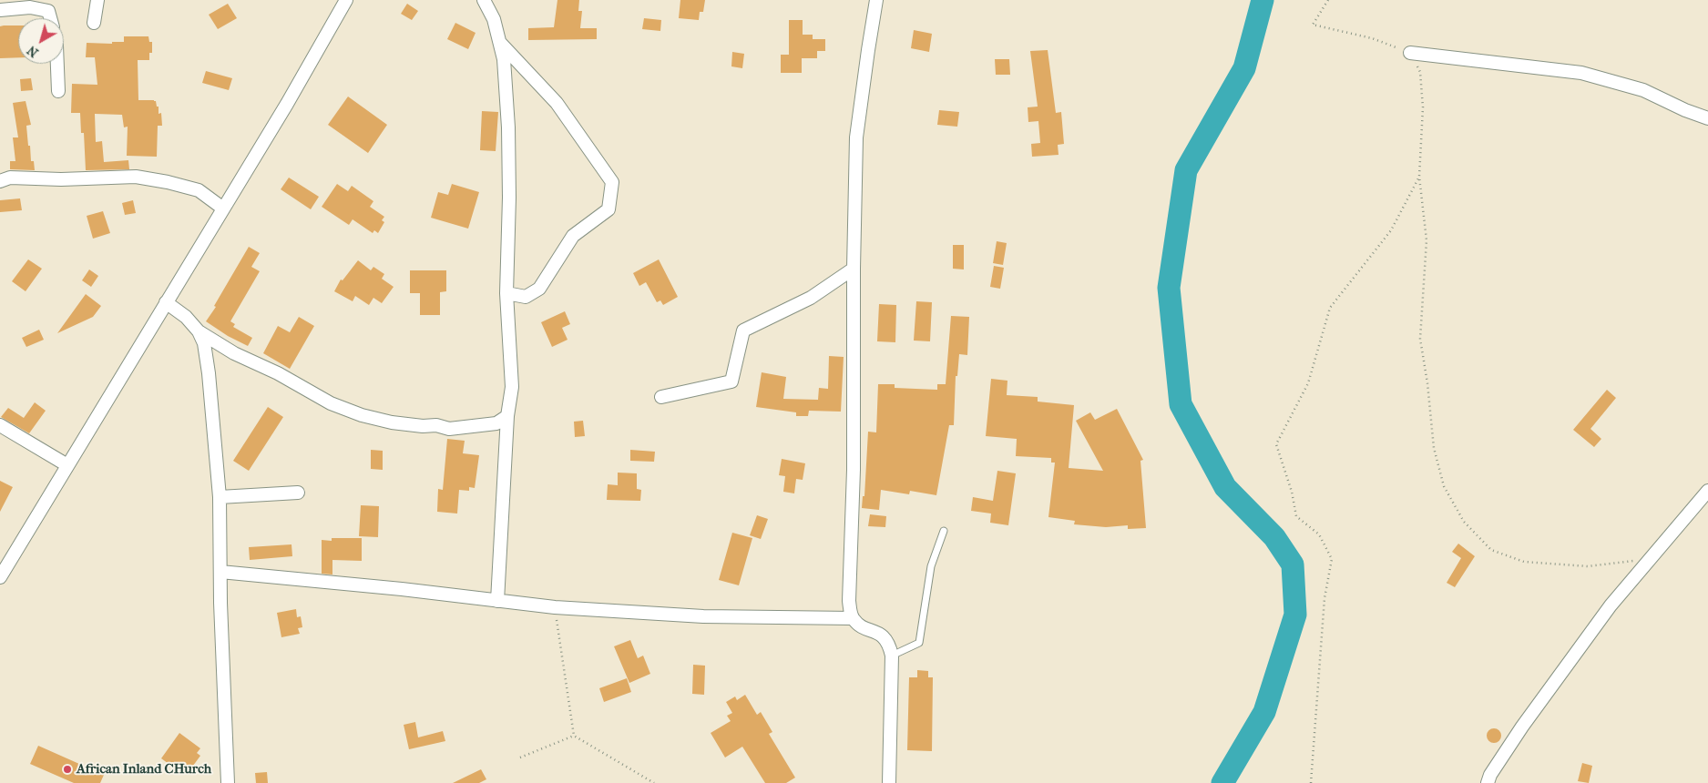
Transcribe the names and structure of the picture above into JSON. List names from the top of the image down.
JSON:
{
  "places": ["African Inland CHurch"],
  "north": "bottom left"
}
